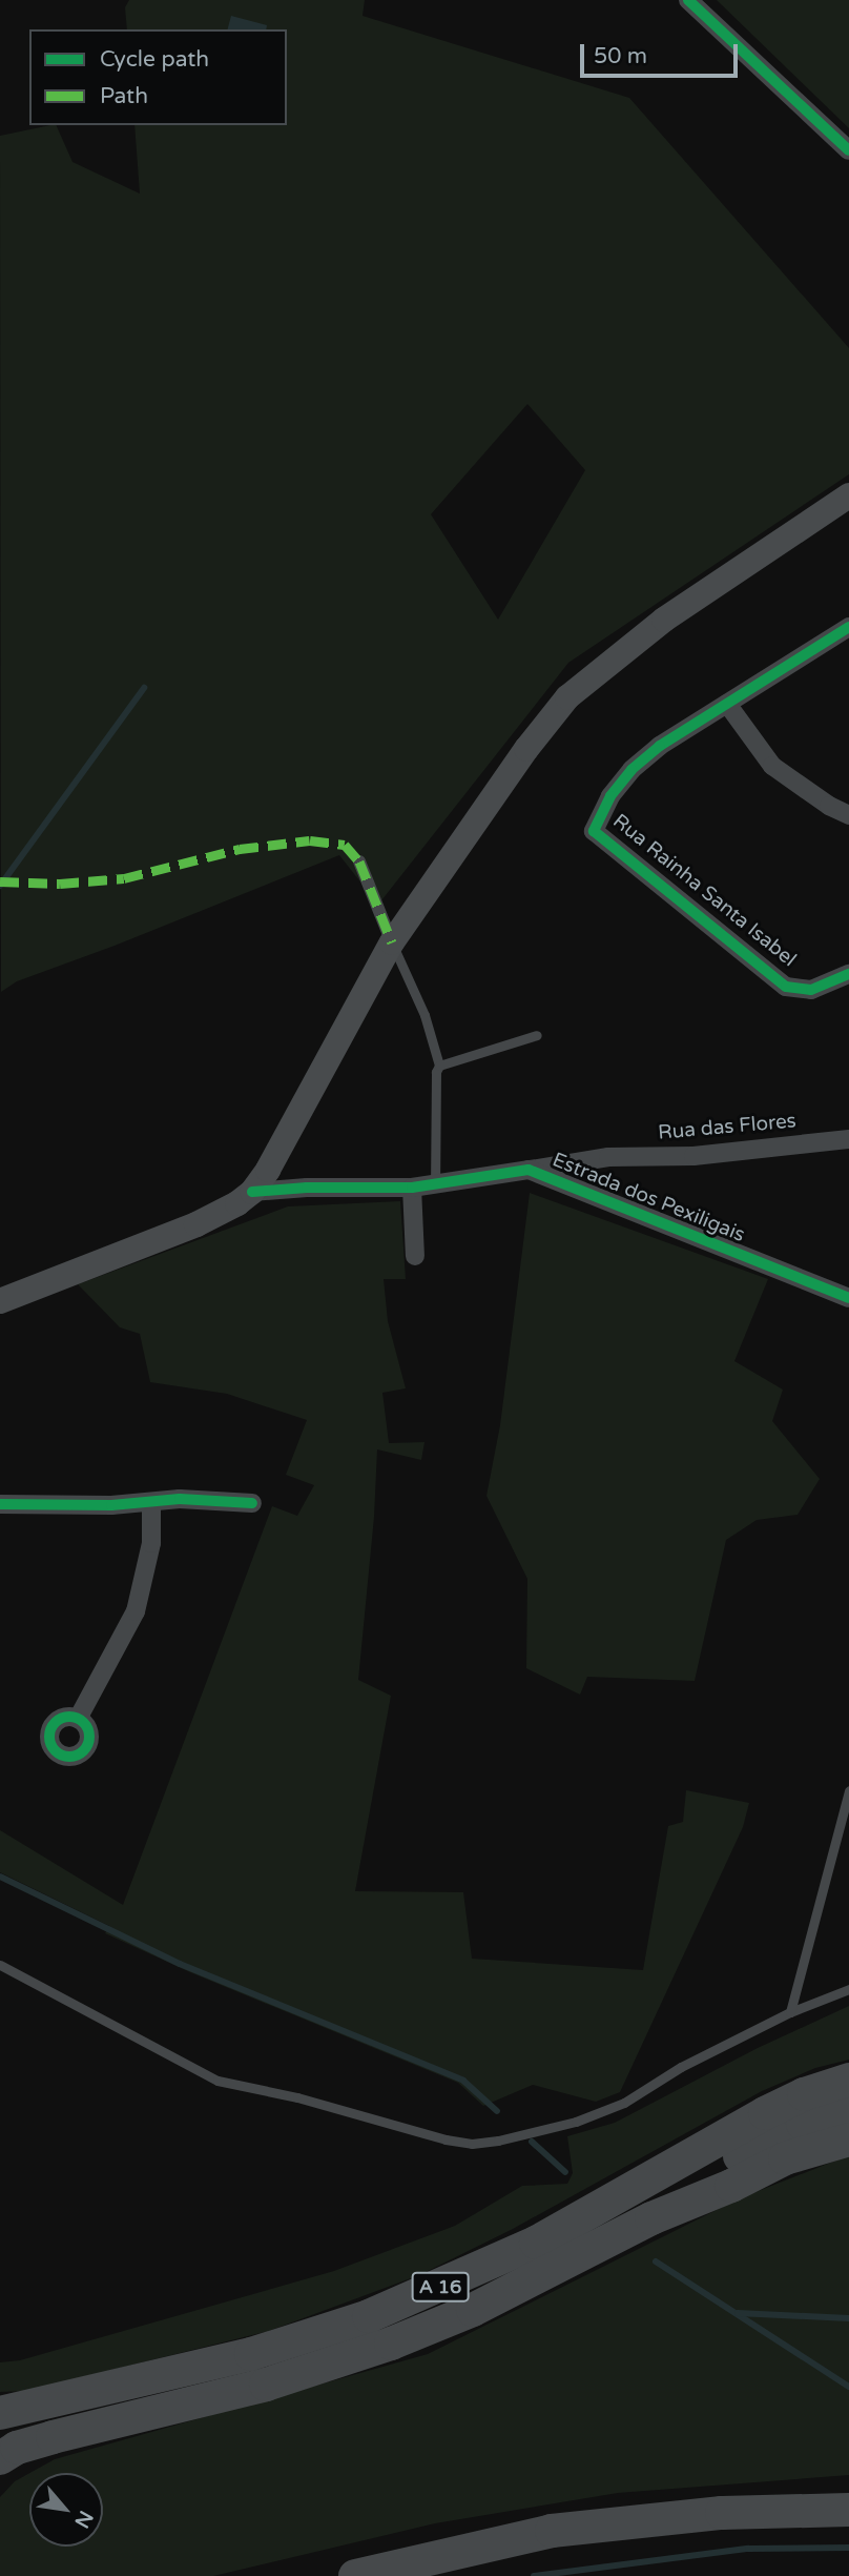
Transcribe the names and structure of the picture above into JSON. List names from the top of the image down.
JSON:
{
  "streets": {
    "highway": ["A 16"],
    "street": ["Rua Rainha Santa Isabel", "Rua das Flores", "Estrada dos Pexiligais"]
  },
  "crossings": [
    ["Rua das Flores", "Estrada dos Pexiligais"]
  ],
  "legend": ["Cycle path", "Path"],
  "scale_bar": "50 m",
  "north": "bottom right"
}
